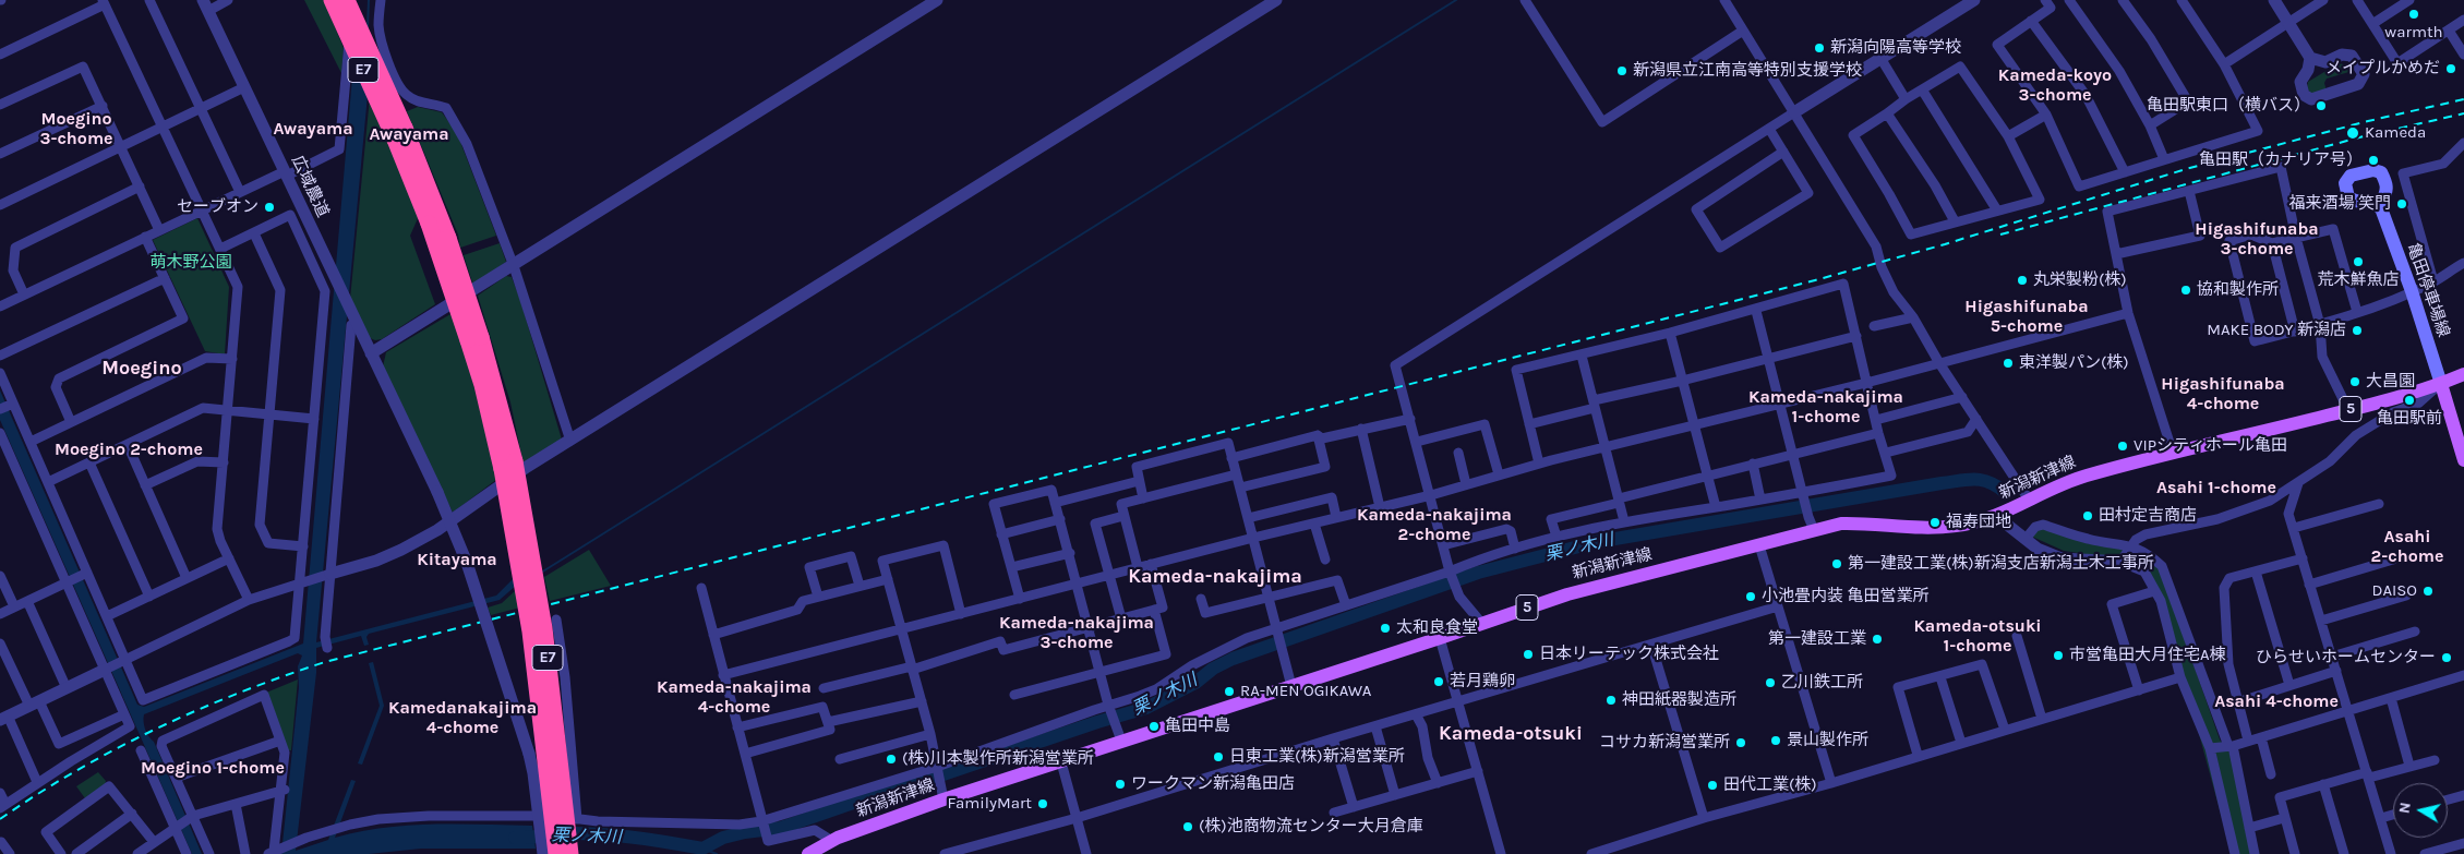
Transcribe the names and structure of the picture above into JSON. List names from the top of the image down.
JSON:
{
  "streets": {
    "highway": ["E7"],
    "main road": ["亀田停車場線", "5", "新潟新津線"],
    "street": ["広域農道"]
  },
  "crossings": [
    ["亀田停車場線", "5"],
    ["亀田停車場線", "新潟新津線"],
    ["5", "新潟新津線"]
  ],
  "districts": [
    "Kameda-koyo 3-chome",
    "Moegino 3-chome",
    "Awayama",
    "Awayama",
    "Higashifunaba 3-chome",
    "Higashifunaba 5-chome",
    "Moegino",
    "Higashifunaba 4-chome",
    "Kameda-nakajima 1-chome",
    "Moegino 2-chome",
    "Asahi 1-chome",
    "Kameda-nakajima 2-chome",
    "Asahi 2-chome",
    "Kitayama",
    "Kameda-nakajima",
    "Kameda-nakajima 3-chome",
    "Kameda-otsuki 1-chome",
    "Kameda-nakajima 4-chome",
    "Asahi 4-chome",
    "Kamedanakajima 4-chome",
    "Kameda-otsuki",
    "Moegino 1-chome"
  ],
  "water": ["栗ノ木川"],
  "parks": ["萌木野公園"],
  "places": [
    "warmth",
    "新潟向陽高等学校",
    "メイプルかめだ",
    "新潟県立江南高等特別支援学校",
    "亀田駅東口（横バス）",
    "Kameda",
    "亀田駅（カナリア号）",
    "福来酒場 笑門",
    "セーブオン",
    "荒木鮮魚店",
    "丸栄製粉(株)",
    "協和製作所",
    "MAKE BODY 新潟店",
    "東洋製パン(株)",
    "大昌園",
    "亀田駅前",
    "VIPシティホール亀田",
    "田村定吉商店",
    "福寿団地",
    "第一建設工業(株)新潟支店新潟土木工事所",
    "DAISO",
    "小池畳内装 亀田営業所",
    "太和良食堂",
    "第一建設工業",
    "日本リーテック株式会社",
    "市営亀田大月住宅A棟",
    "ひらせいホームセンター",
    "若月鶏卵",
    "乙川鉄工所",
    "RA-MEN OGIKAWA",
    "神田紙器製造所",
    "亀田中島",
    "景山製作所",
    "コサカ新潟営業所",
    "日東工業(株)新潟営業所",
    "(株)川本製作所新潟営業所",
    "ワークマン新潟亀田店",
    "田代工業(株)",
    "FamilyMart",
    "(株)池商物流センター大月倉庫"
  ],
  "north": "left"
}
